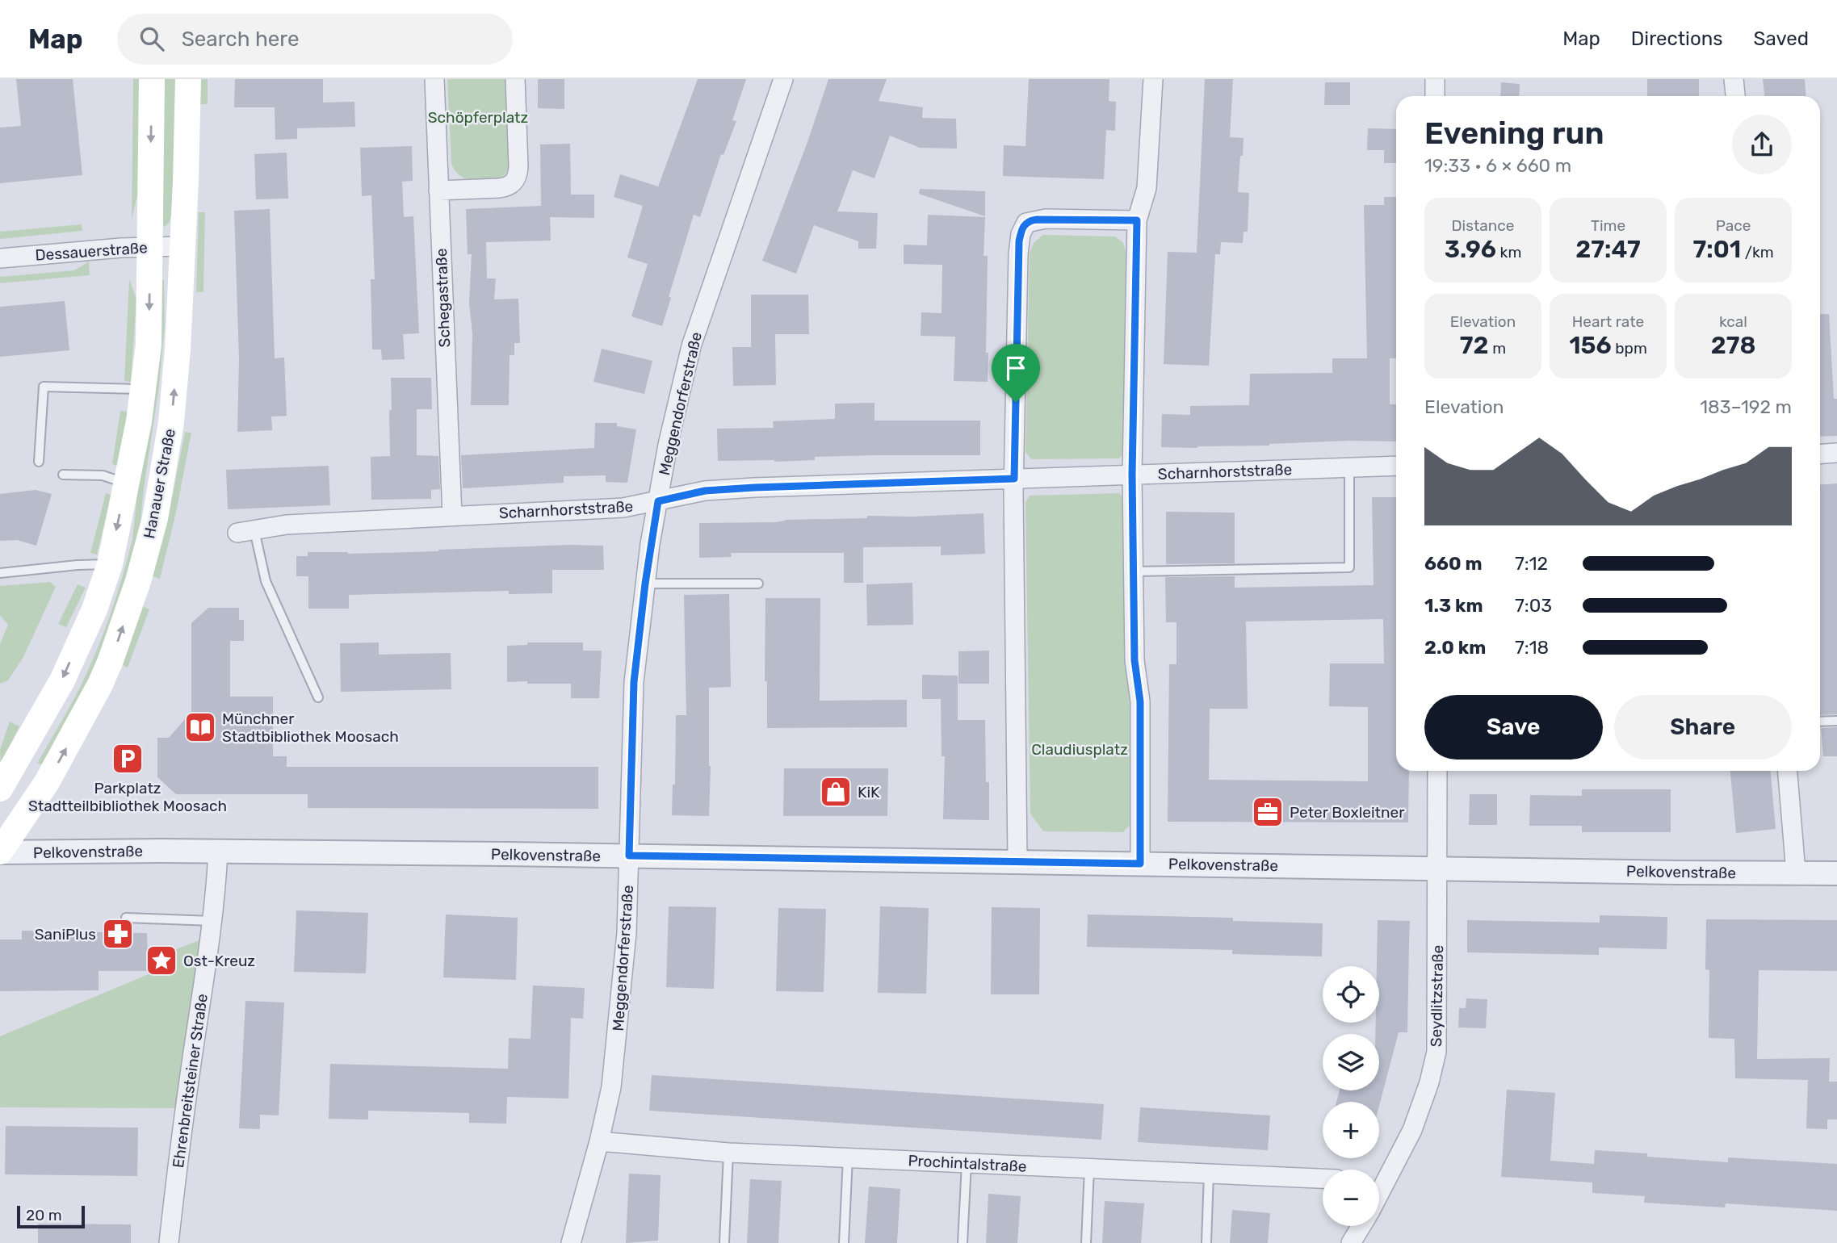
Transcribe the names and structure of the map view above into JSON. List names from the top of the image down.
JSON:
{
  "streets": {
    "main road": ["Hanauer Straße"],
    "street": [
      "Dessauerstraße",
      "Schegastraße",
      "Meggendorferstraße",
      "Scharnhorststraße",
      "Pelkovenstraße",
      "Seydlitzstraße",
      "Ehrenbreitsteiner Straße",
      "Prochintalstraße"
    ]
  },
  "crossings": [
    ["Dessauerstraße", "Hanauer Straße"],
    ["Schegastraße", "Scharnhorststraße"],
    ["Meggendorferstraße", "Scharnhorststraße"],
    ["Meggendorferstraße", "Pelkovenstraße"],
    ["Meggendorferstraße", "Prochintalstraße"],
    ["Hanauer Straße", "Pelkovenstraße"],
    ["Pelkovenstraße", "Seydlitzstraße"],
    ["Pelkovenstraße", "Ehrenbreitsteiner Straße"]
  ],
  "parks": ["Schöpferplatz", "Claudiusplatz"],
  "places": {
    "library": ["Münchner Stadtbibliothek Moosach"],
    "parking": ["Parkplatz Stadtteilbibliothek Moosach"],
    "shop": ["KiK"],
    "office": ["Peter Boxleitner"],
    "pharmacy": ["SaniPlus"],
    "place": ["Ost-Kreuz"]
  },
  "scale_bar": "20 m",
  "page": {
    "header": "Map",
    "search": "Search here",
    "nav": ["Map", "Directions", "Saved"],
    "heading": ["Evening run", "19:33 · 6 × 660 m"],
    "stats": [
      ["Distance", "3.96 km"],
      ["Time", "27:47"],
      ["Pace", "7:01 /km"],
      ["Elevation", "72 m"],
      ["Heart rate", "156 bpm"],
      ["kcal", "278"]
    ],
    "chart": ["Elevation", "183–192 m"],
    "list": [
      {
        "name": "660 m",
        "note": "7:12"
      },
      {
        "name": "1.3 km",
        "note": "7:03"
      },
      {
        "name": "2.0 km",
        "note": "7:18"
      }
    ],
    "buttons": ["Save", "Share"],
    "map_buttons": ["+", "−"],
    "scale": "20 m"
  }
}
